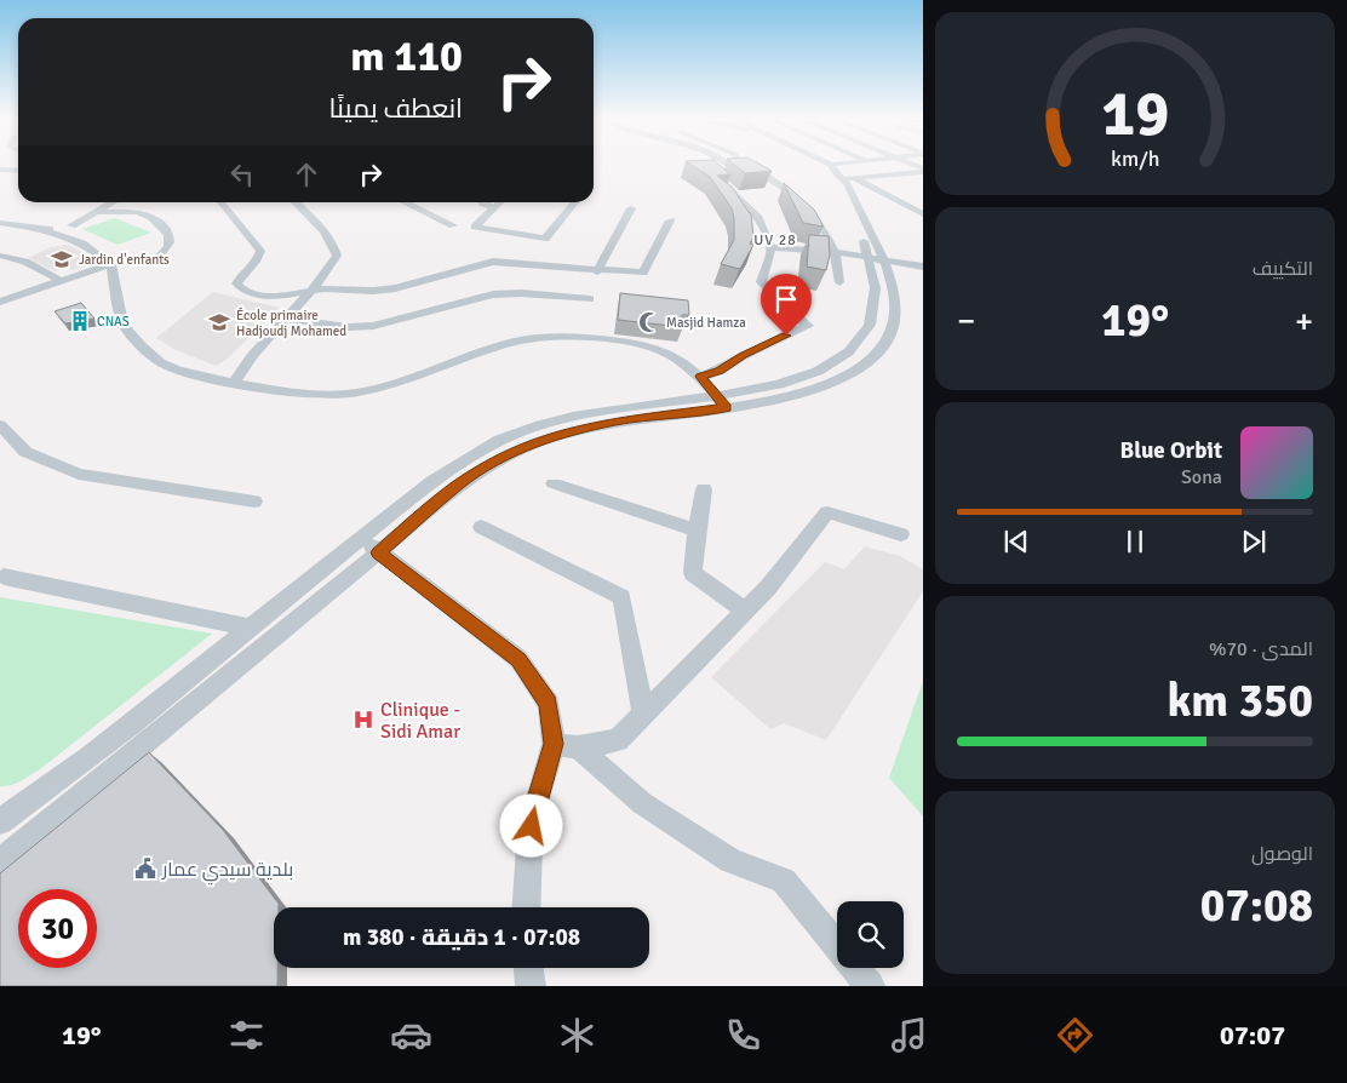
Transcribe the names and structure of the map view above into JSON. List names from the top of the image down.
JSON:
{
  "districts": ["UV 28"],
  "places": {
    "school or university": ["Jardin d'enfants", "École primaire Hadjoudj Mohamed"],
    "building": ["CNAS"],
    "mosque": ["Masjid Hamza"],
    "hospital": ["Clinique - Sidi Amar"],
    "public building": ["بلدية سيدي عمار"]
  },
  "page": {
    "turn": ["110 m", "انعطف يمينًا"],
    "tile": [
      "التكييف",
      ["المدى · 70%", "350 km"],
      ["الوصول", "07:08"]
    ],
    "heat": ["−", "19°", "+"],
    "song": ["Blue Orbit", "Sona"],
    "limit": "30",
    "trip": "07:08 · 1 دقيقة · 380 m",
    "tabs": ["07:07", "19°"],
    "gauge": ["19", "km/h"]
  }
}
